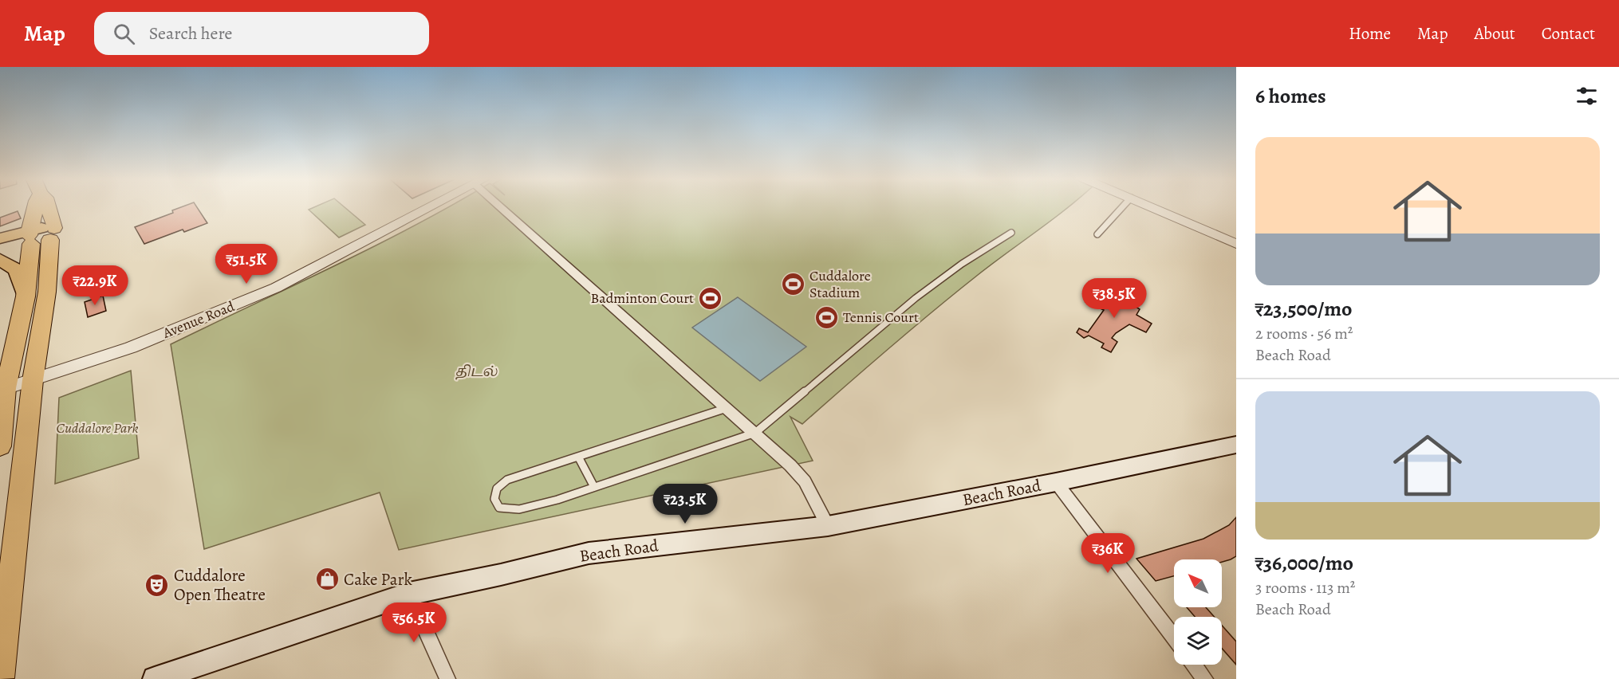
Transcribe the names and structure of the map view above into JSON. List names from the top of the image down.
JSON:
{
  "streets": {
    "main road": ["Beach Road"],
    "street": ["Avenue Road"]
  },
  "parks": ["திடல்", "Cuddalore Park"],
  "places": {
    "sports": ["Cuddalore Stadium", "Badminton Court", "Tennis Court"],
    "shop": ["Cake Park"],
    "theatre": ["Cuddalore Open Theatre"]
  },
  "north": "top left",
  "page": {
    "header": "Map",
    "search": "Search here",
    "nav": [
      "Home",
      "Map",
      "About",
      "Contact"
    ],
    "heading": "6 homes",
    "list": [
      {
        "name": "₹23,500/mo",
        "note": "2 rooms · 56 m² · Beach Road"
      },
      {
        "name": "₹36,000/mo",
        "note": "3 rooms · 113 m² · Beach Road"
      }
    ],
    "price": [
      "₹51.5K",
      "₹22.9K",
      "₹38.5K",
      "₹23.5K",
      "₹36K",
      "₹56.5K"
    ]
  }
}
